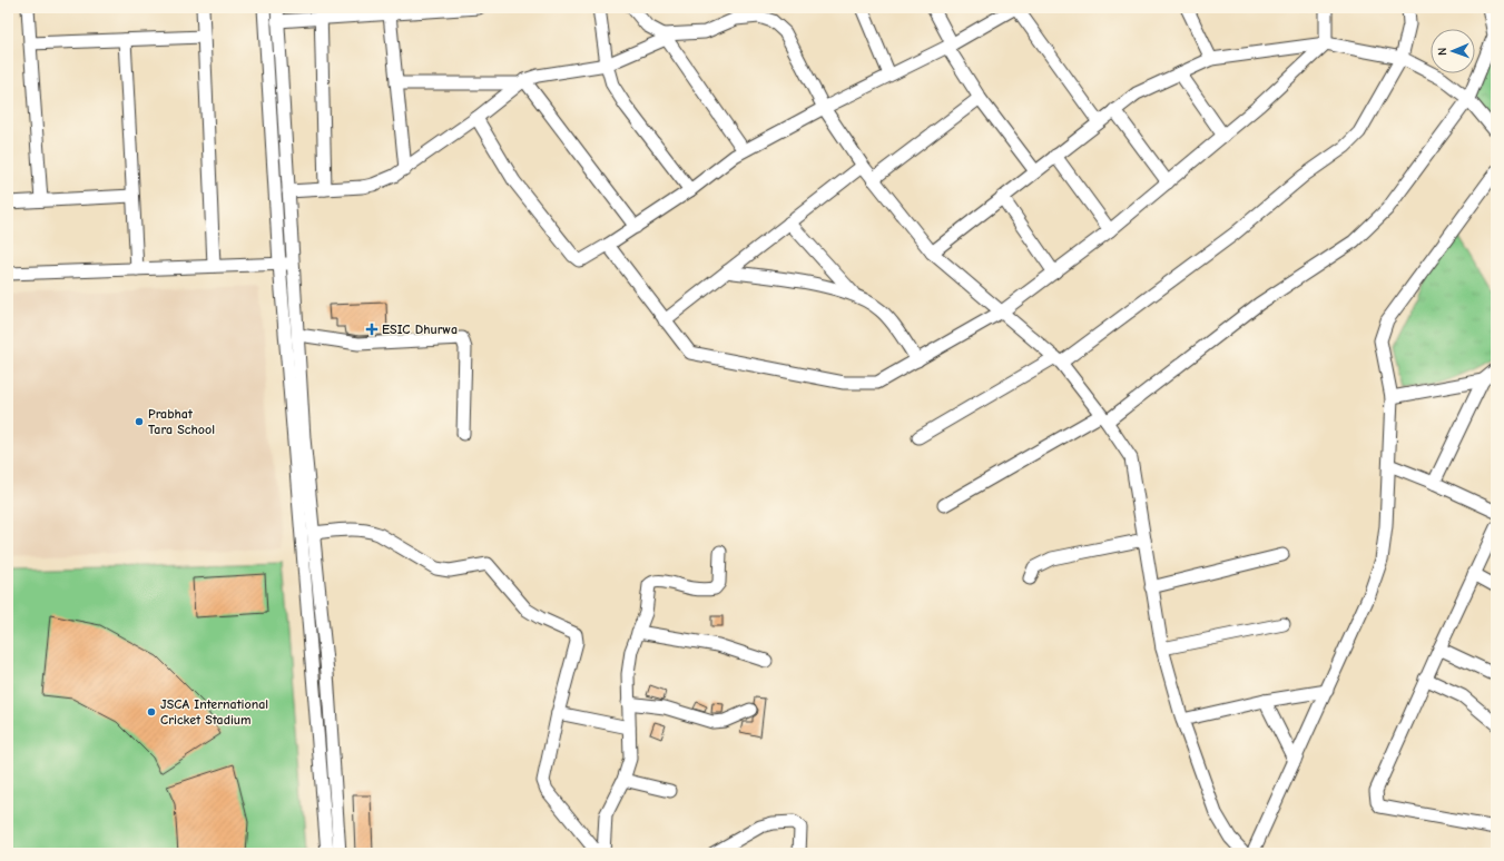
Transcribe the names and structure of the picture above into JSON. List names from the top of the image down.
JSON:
{
  "places": {
    "health": ["ESIC Dhurwa"],
    "other": ["Prabhat Tara School", "JSCA International Cricket Stadium"]
  },
  "north": "left"
}
